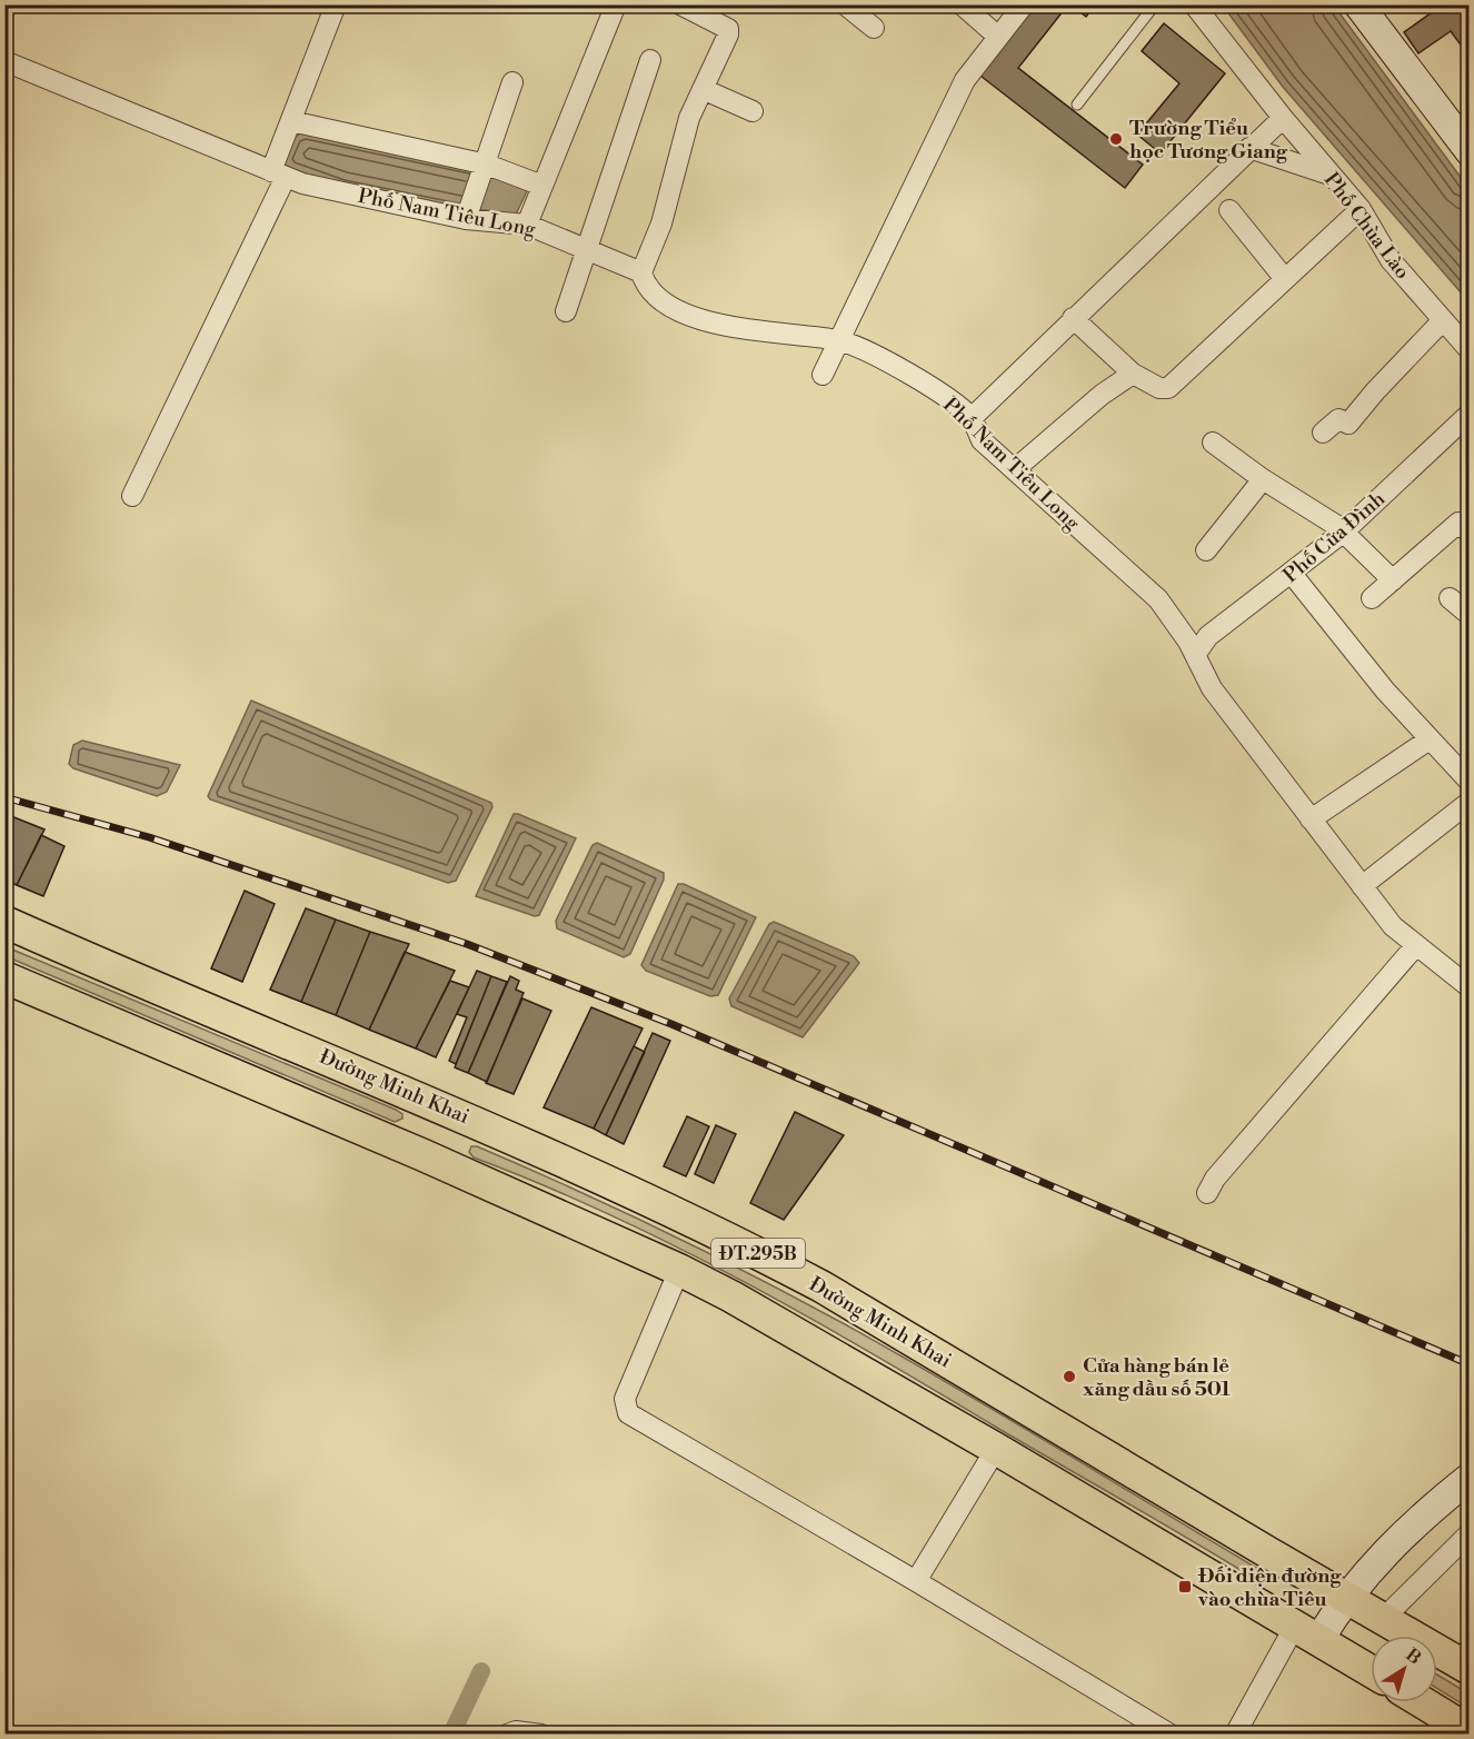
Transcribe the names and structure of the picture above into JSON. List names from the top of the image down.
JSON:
{
  "streets": {
    "main road": ["Đường Minh Khai", "ĐT.295B"],
    "street": ["Phố Nam Tiêu Long", "Phố Chùa Lào", "Phố Cửa Đình"]
  },
  "crossings": [
    ["Phố Nam Tiêu Long", "Phố Cửa Đình"]
  ],
  "places": {
    "other": ["Trường Tiểu học Tương Giang", "Cửa hàng bán lẻ xăng dầu số 501"],
    "transit": ["Đối diện đường vào chùa Tiêu"]
  },
  "north": "top right"
}
